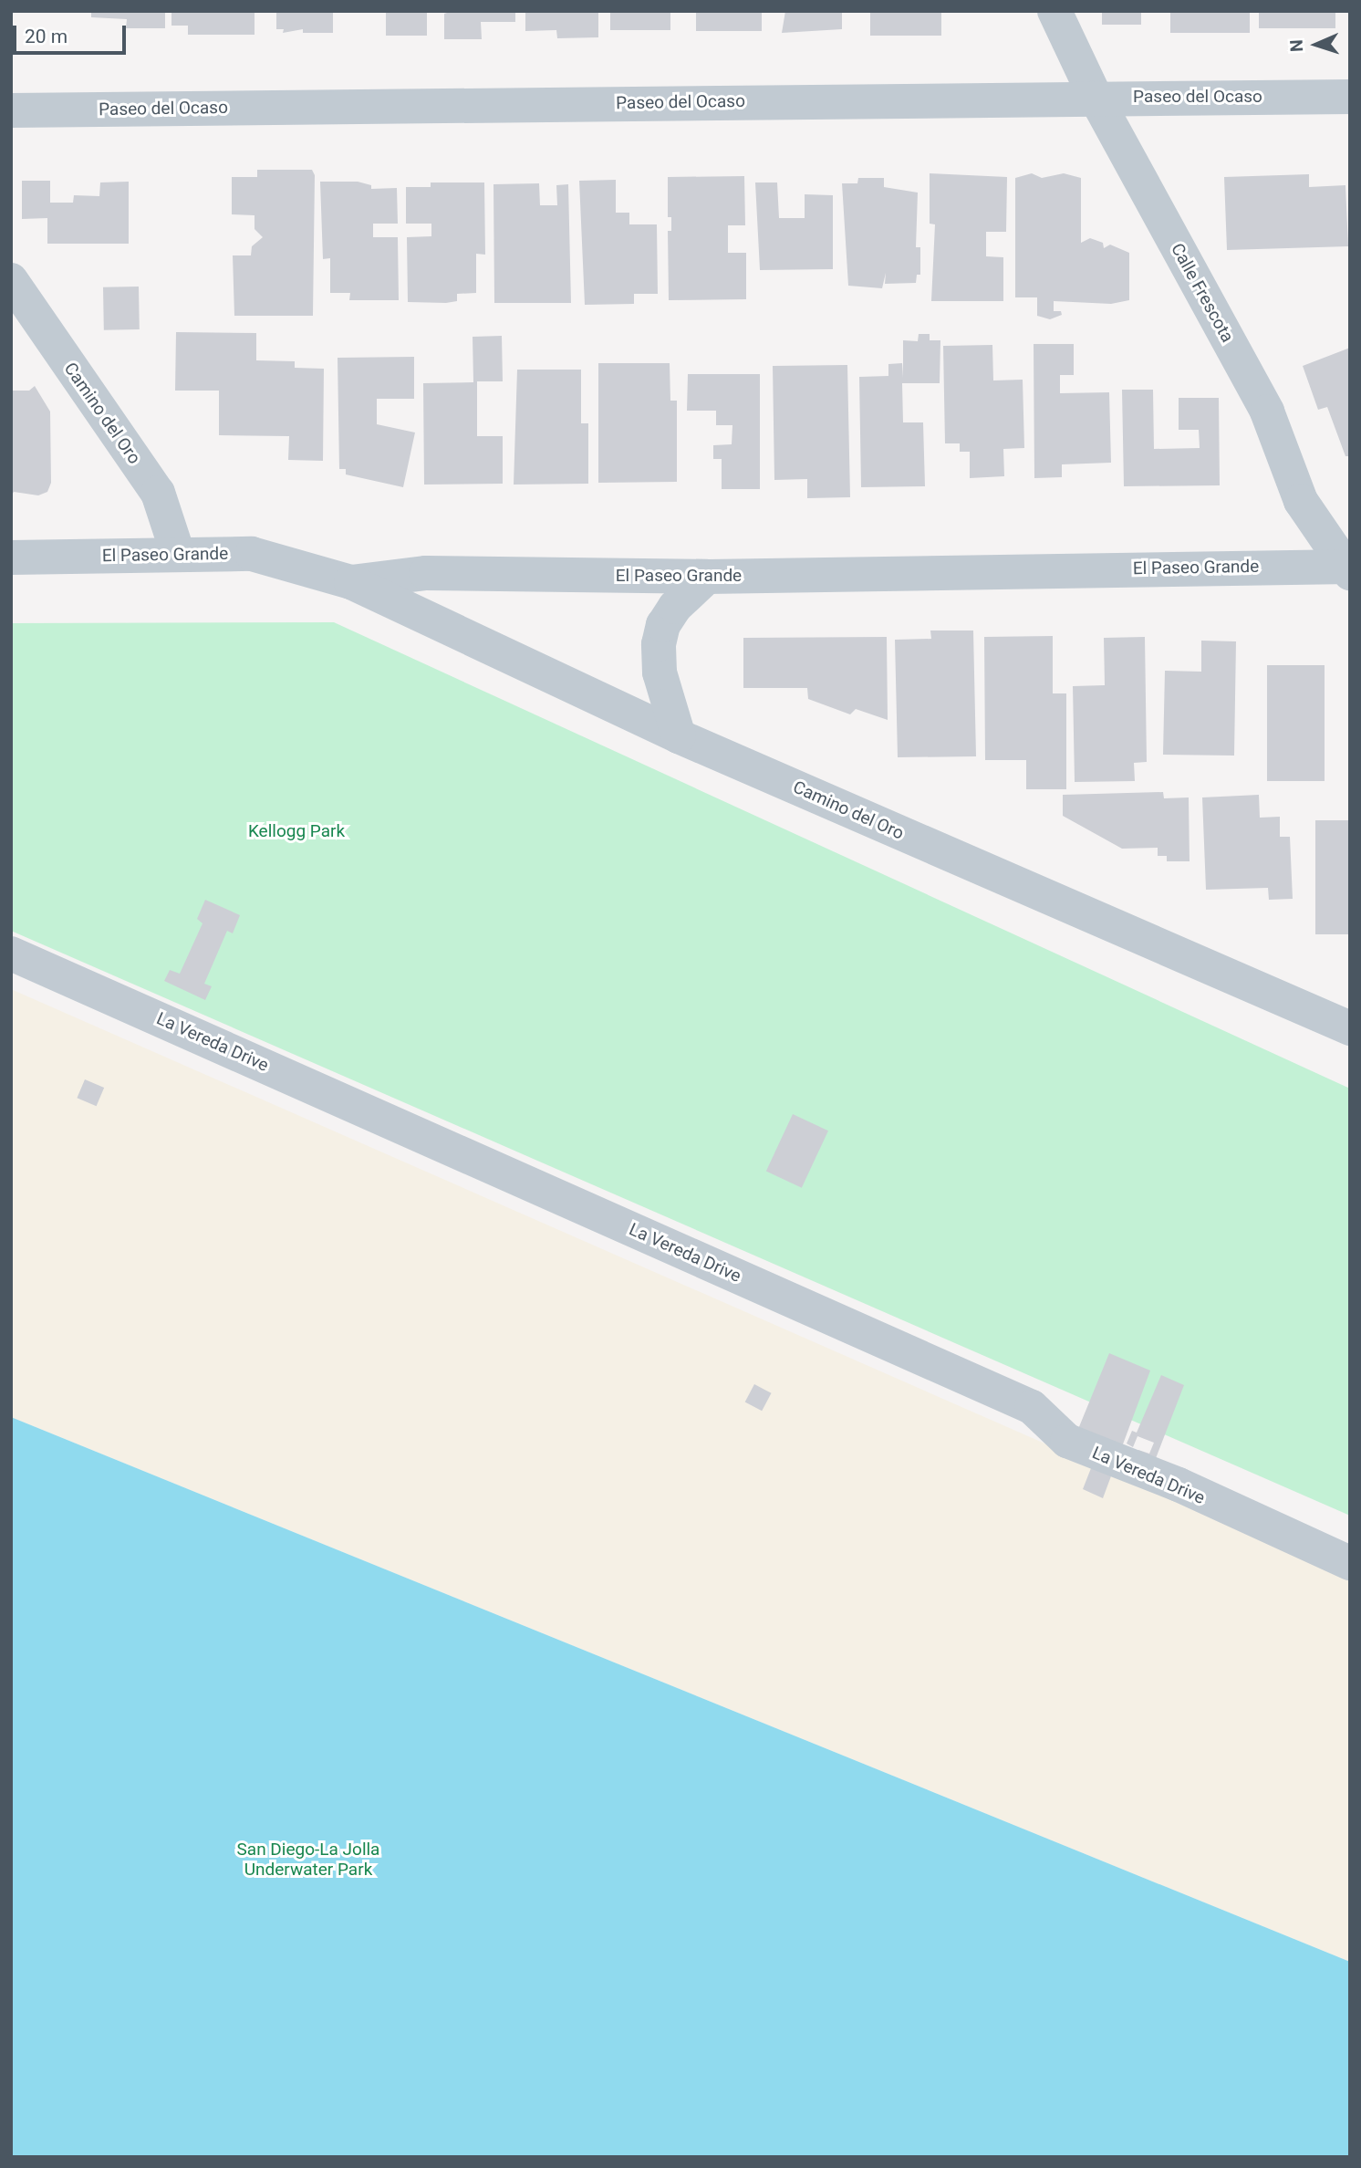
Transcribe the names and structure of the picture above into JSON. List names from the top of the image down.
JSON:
{
  "streets": {
    "street": [
      "Paseo del Ocaso",
      "Calle Frescota",
      "Camino del Oro",
      "El Paseo Grande",
      "La Vereda Drive"
    ]
  },
  "crossings": [
    ["Paseo del Ocaso", "Calle Frescota"],
    ["Calle Frescota", "El Paseo Grande"],
    ["Camino del Oro", "El Paseo Grande"]
  ],
  "parks": ["Kellogg Park", "San Diego-La Jolla Underwater Park"],
  "scale_bar": "20 m",
  "north": "left"
}
